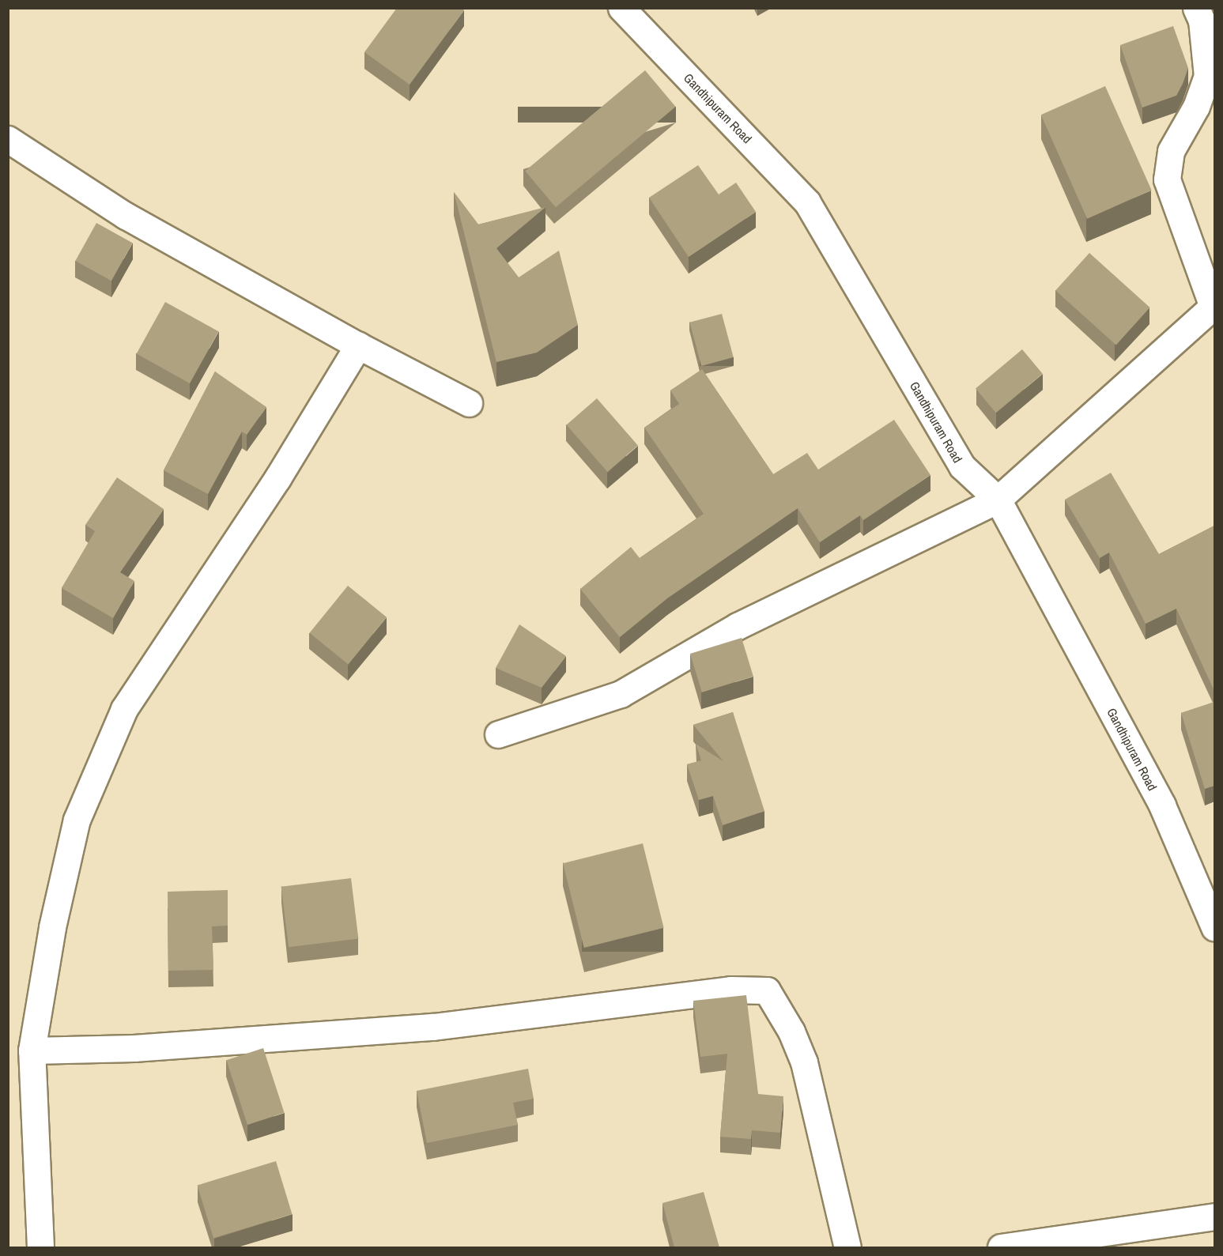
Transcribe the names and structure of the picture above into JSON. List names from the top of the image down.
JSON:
{
  "streets": {
    "street": ["Gandhipuram Road"]
  }
}
